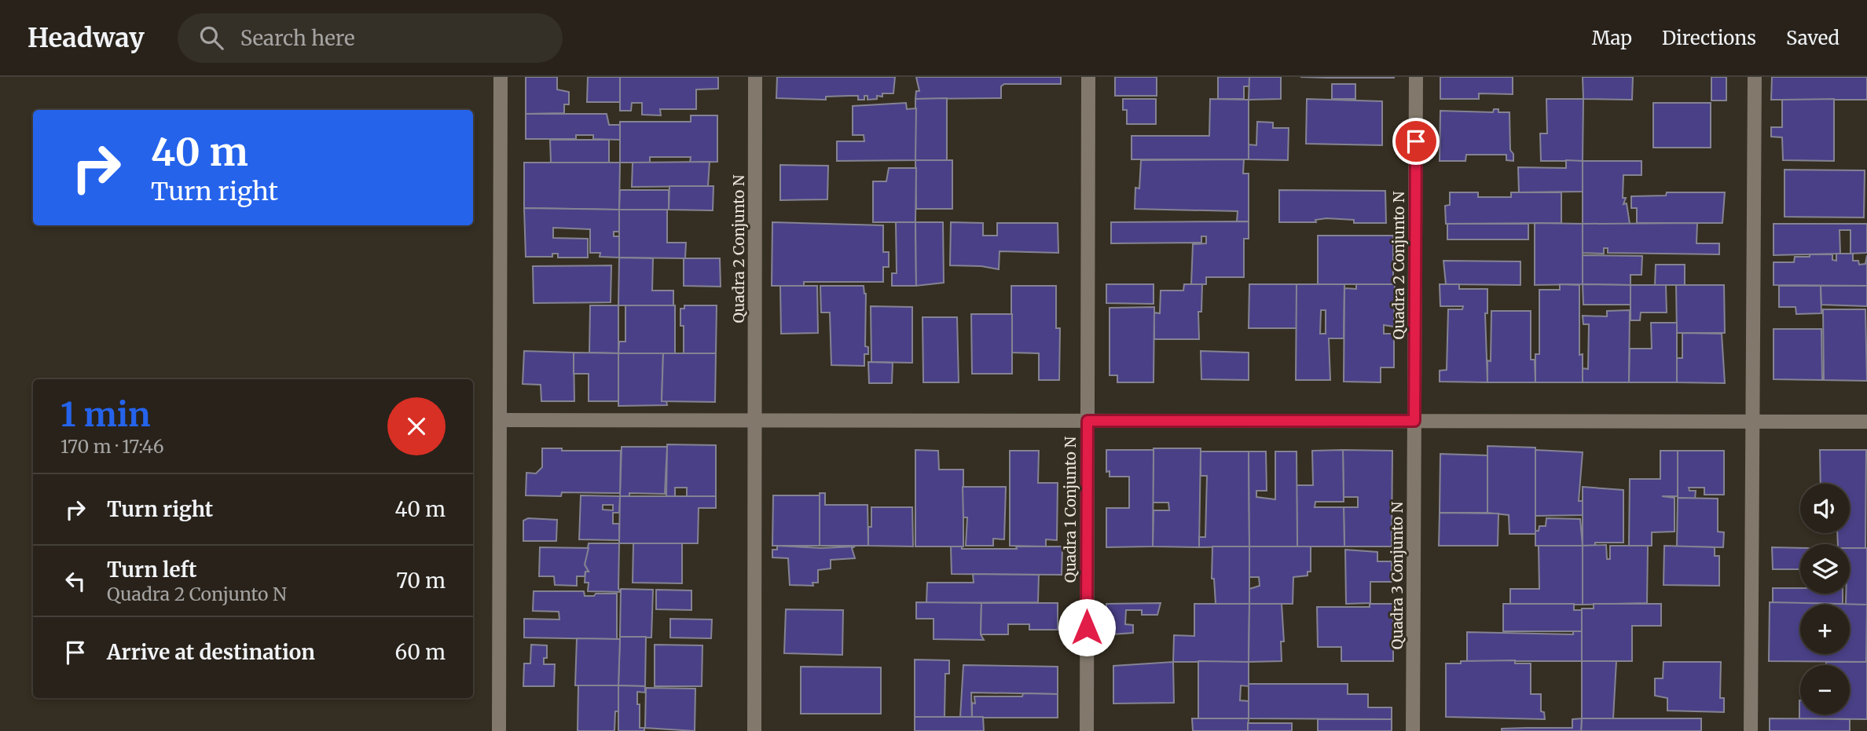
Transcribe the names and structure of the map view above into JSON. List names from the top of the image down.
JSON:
{
  "streets": {
    "street": ["Quadra 2 Conjunto N", "Quadra 1 Conjunto N", "Quadra 3 Conjunto N"]
  },
  "crossings": [
    ["Quadra 2 Conjunto N", "Quadra 3 Conjunto N"]
  ],
  "page": {
    "header": "Headway",
    "search": "Search here",
    "nav": ["Map", "Directions", "Saved"],
    "turn": ["40 m", "Turn right"],
    "heading": ["1 min", "170 m · 17:46"],
    "list": [
      {
        "name": "Turn right",
        "value": "40 m"
      },
      {
        "name": "Turn left",
        "note": "Quadra 2 Conjunto N",
        "value": "70 m"
      },
      {
        "name": "Arrive at destination",
        "value": "60 m"
      }
    ],
    "map_buttons": ["+", "−"]
  }
}
